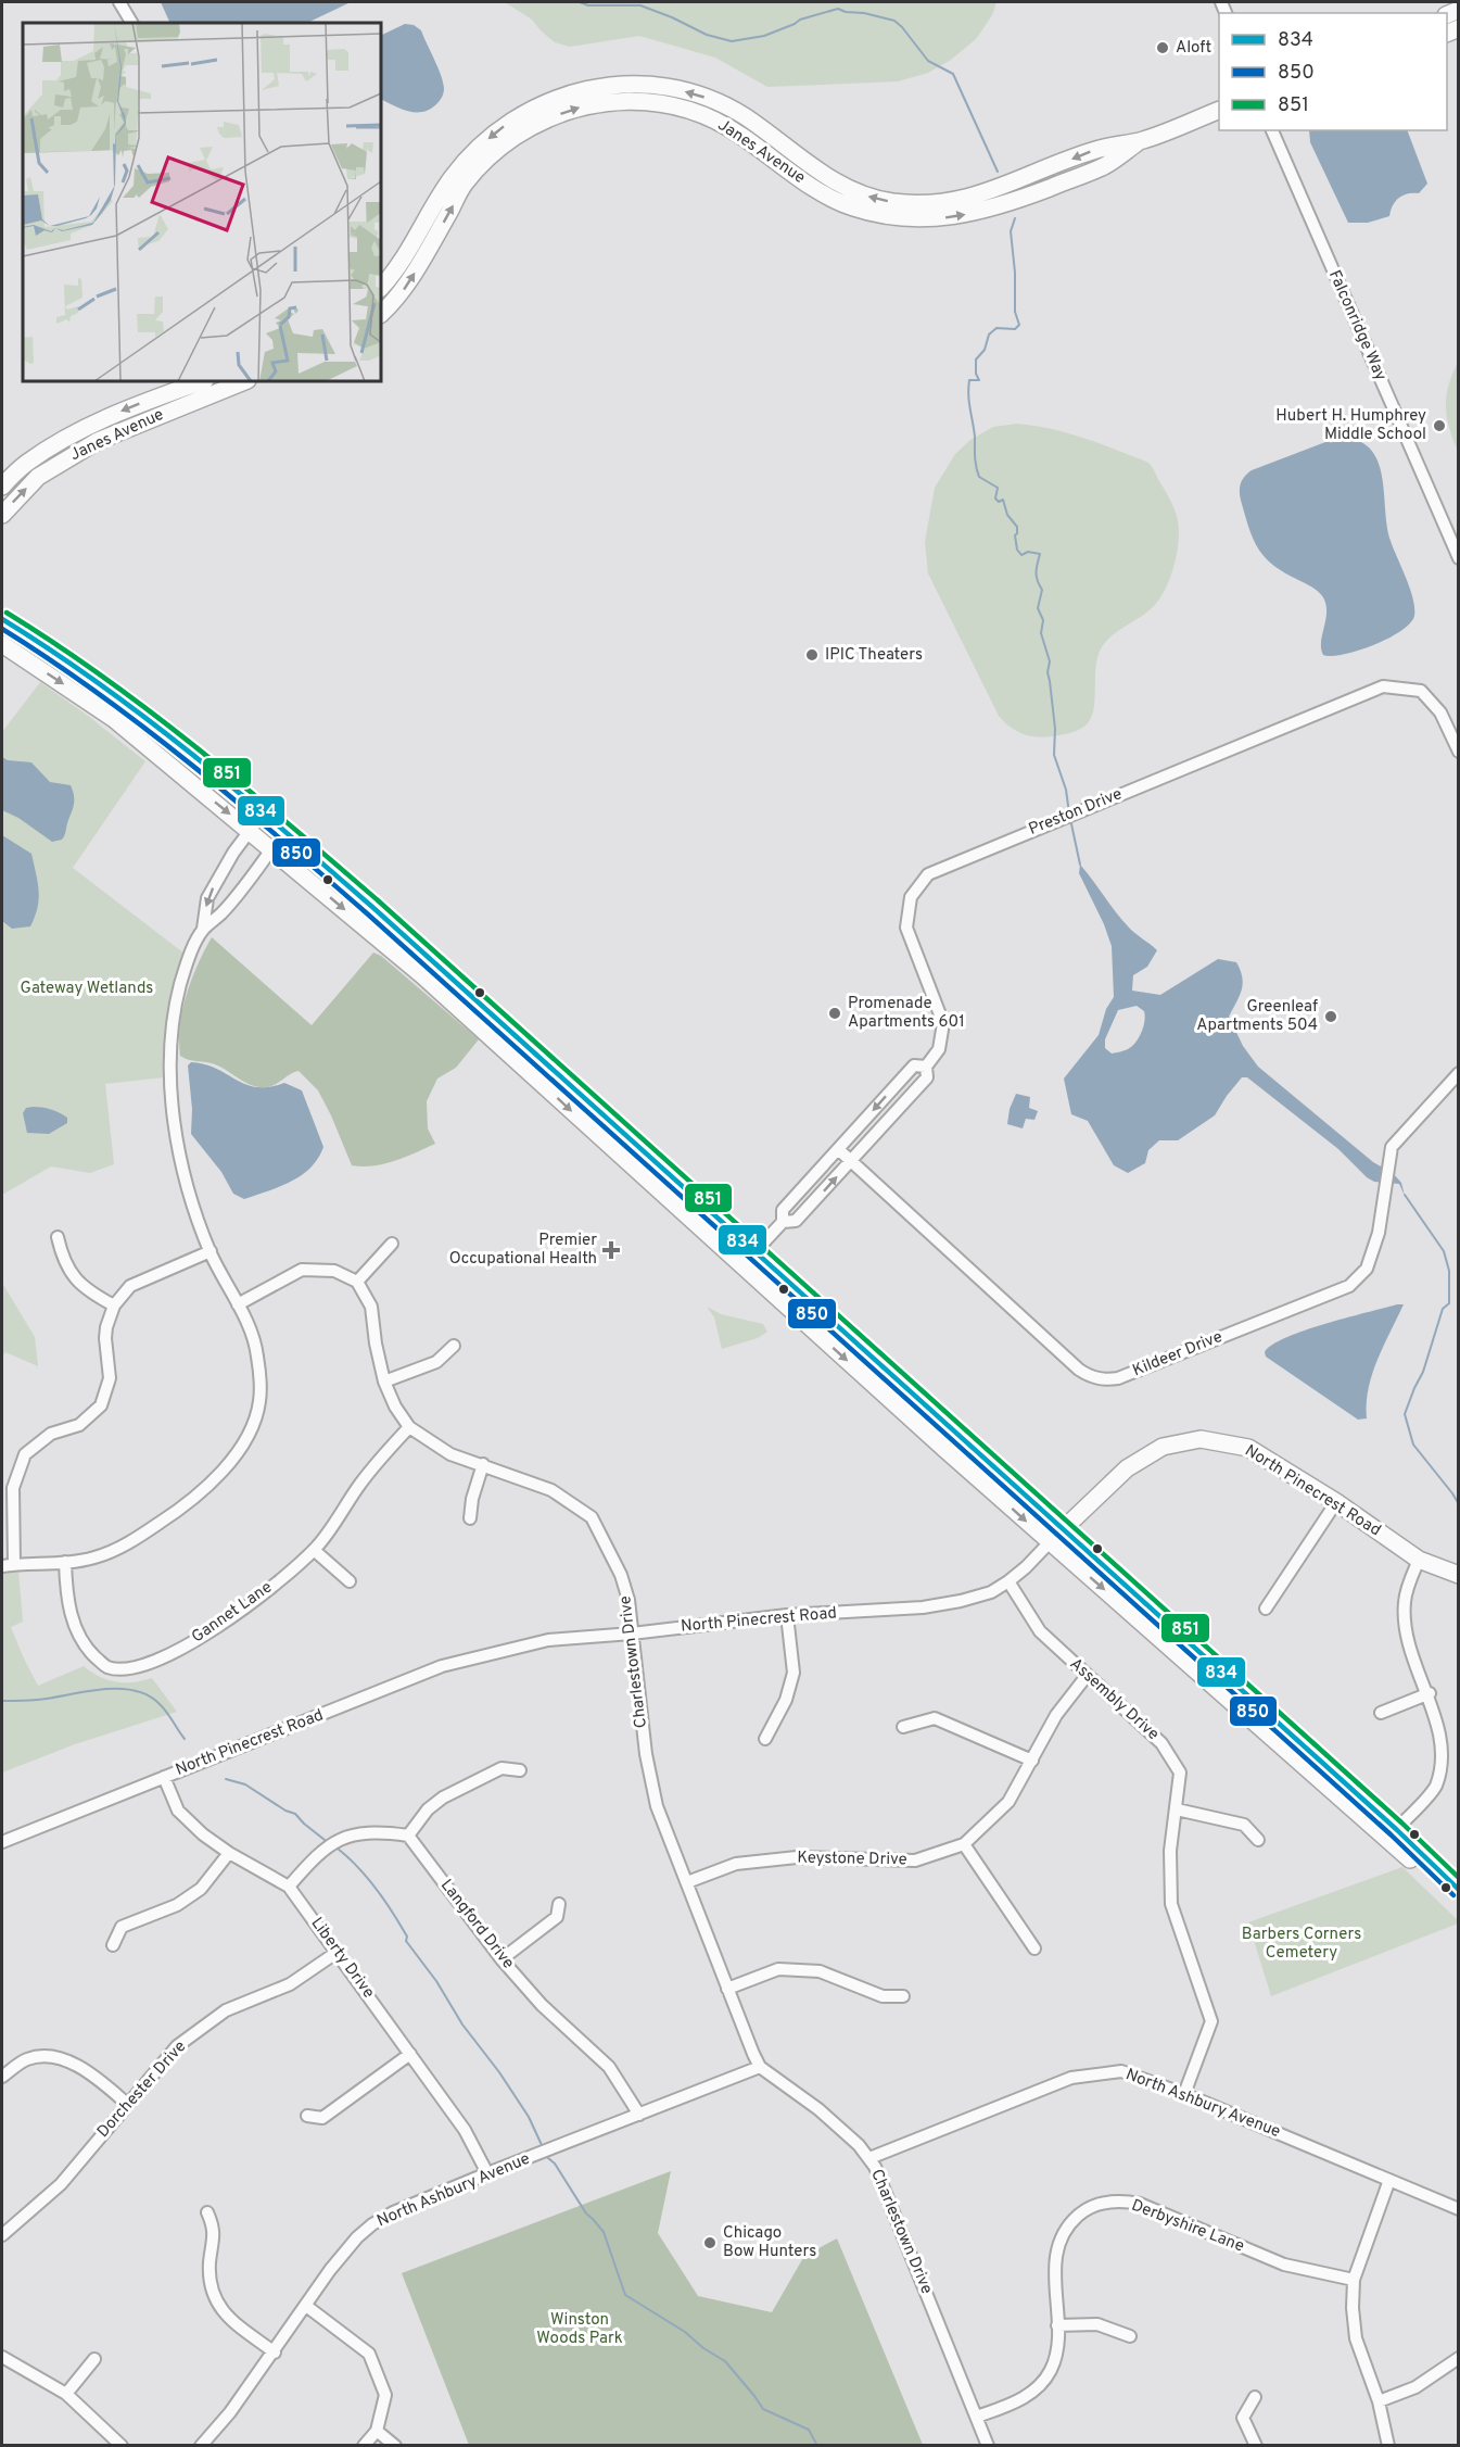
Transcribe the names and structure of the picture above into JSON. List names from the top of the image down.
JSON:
{
  "streets": {
    "main road": ["Janes Avenue", "North Pinecrest Road"],
    "street": [
      "Falconridge Way",
      "Preston Drive",
      "Kildeer Drive",
      "Gannet Lane",
      "Charlestown Drive",
      "Assembly Drive",
      "Keystone Drive",
      "Langford Drive",
      "Liberty Drive",
      "Dorchester Drive",
      "North Ashbury Avenue",
      "Derbyshire Lane"
    ]
  },
  "crossings": [
    ["Preston Drive", "Kildeer Drive"],
    ["North Pinecrest Road", "Charlestown Drive"],
    ["North Pinecrest Road", "Assembly Drive"],
    ["North Pinecrest Road", "Liberty Drive"],
    ["Gannet Lane", "Charlestown Drive"],
    ["Charlestown Drive", "Keystone Drive"],
    ["Charlestown Drive", "North Ashbury Avenue"],
    ["Charlestown Drive", "Derbyshire Lane"],
    ["Assembly Drive", "Keystone Drive"],
    ["Assembly Drive", "North Ashbury Avenue"],
    ["Langford Drive", "North Ashbury Avenue"],
    ["Liberty Drive", "Dorchester Drive"],
    ["Liberty Drive", "North Ashbury Avenue"]
  ],
  "parks": ["Gateway Wetlands", "Barbers Corners Cemetery", "Winston Woods Park"],
  "places": {
    "other": [
      "Aloft",
      "Hubert H. Humphrey Middle School",
      "IPIC Theaters",
      "Promenade Apartments 601",
      "Greenleaf Apartments 504",
      "Chicago Bow Hunters"
    ],
    "health": ["Premier Occupational Health"]
  },
  "lines": ["transit line 851", "transit line 834", "transit line 850"],
  "legend": ["834", "850", "851"]
}
